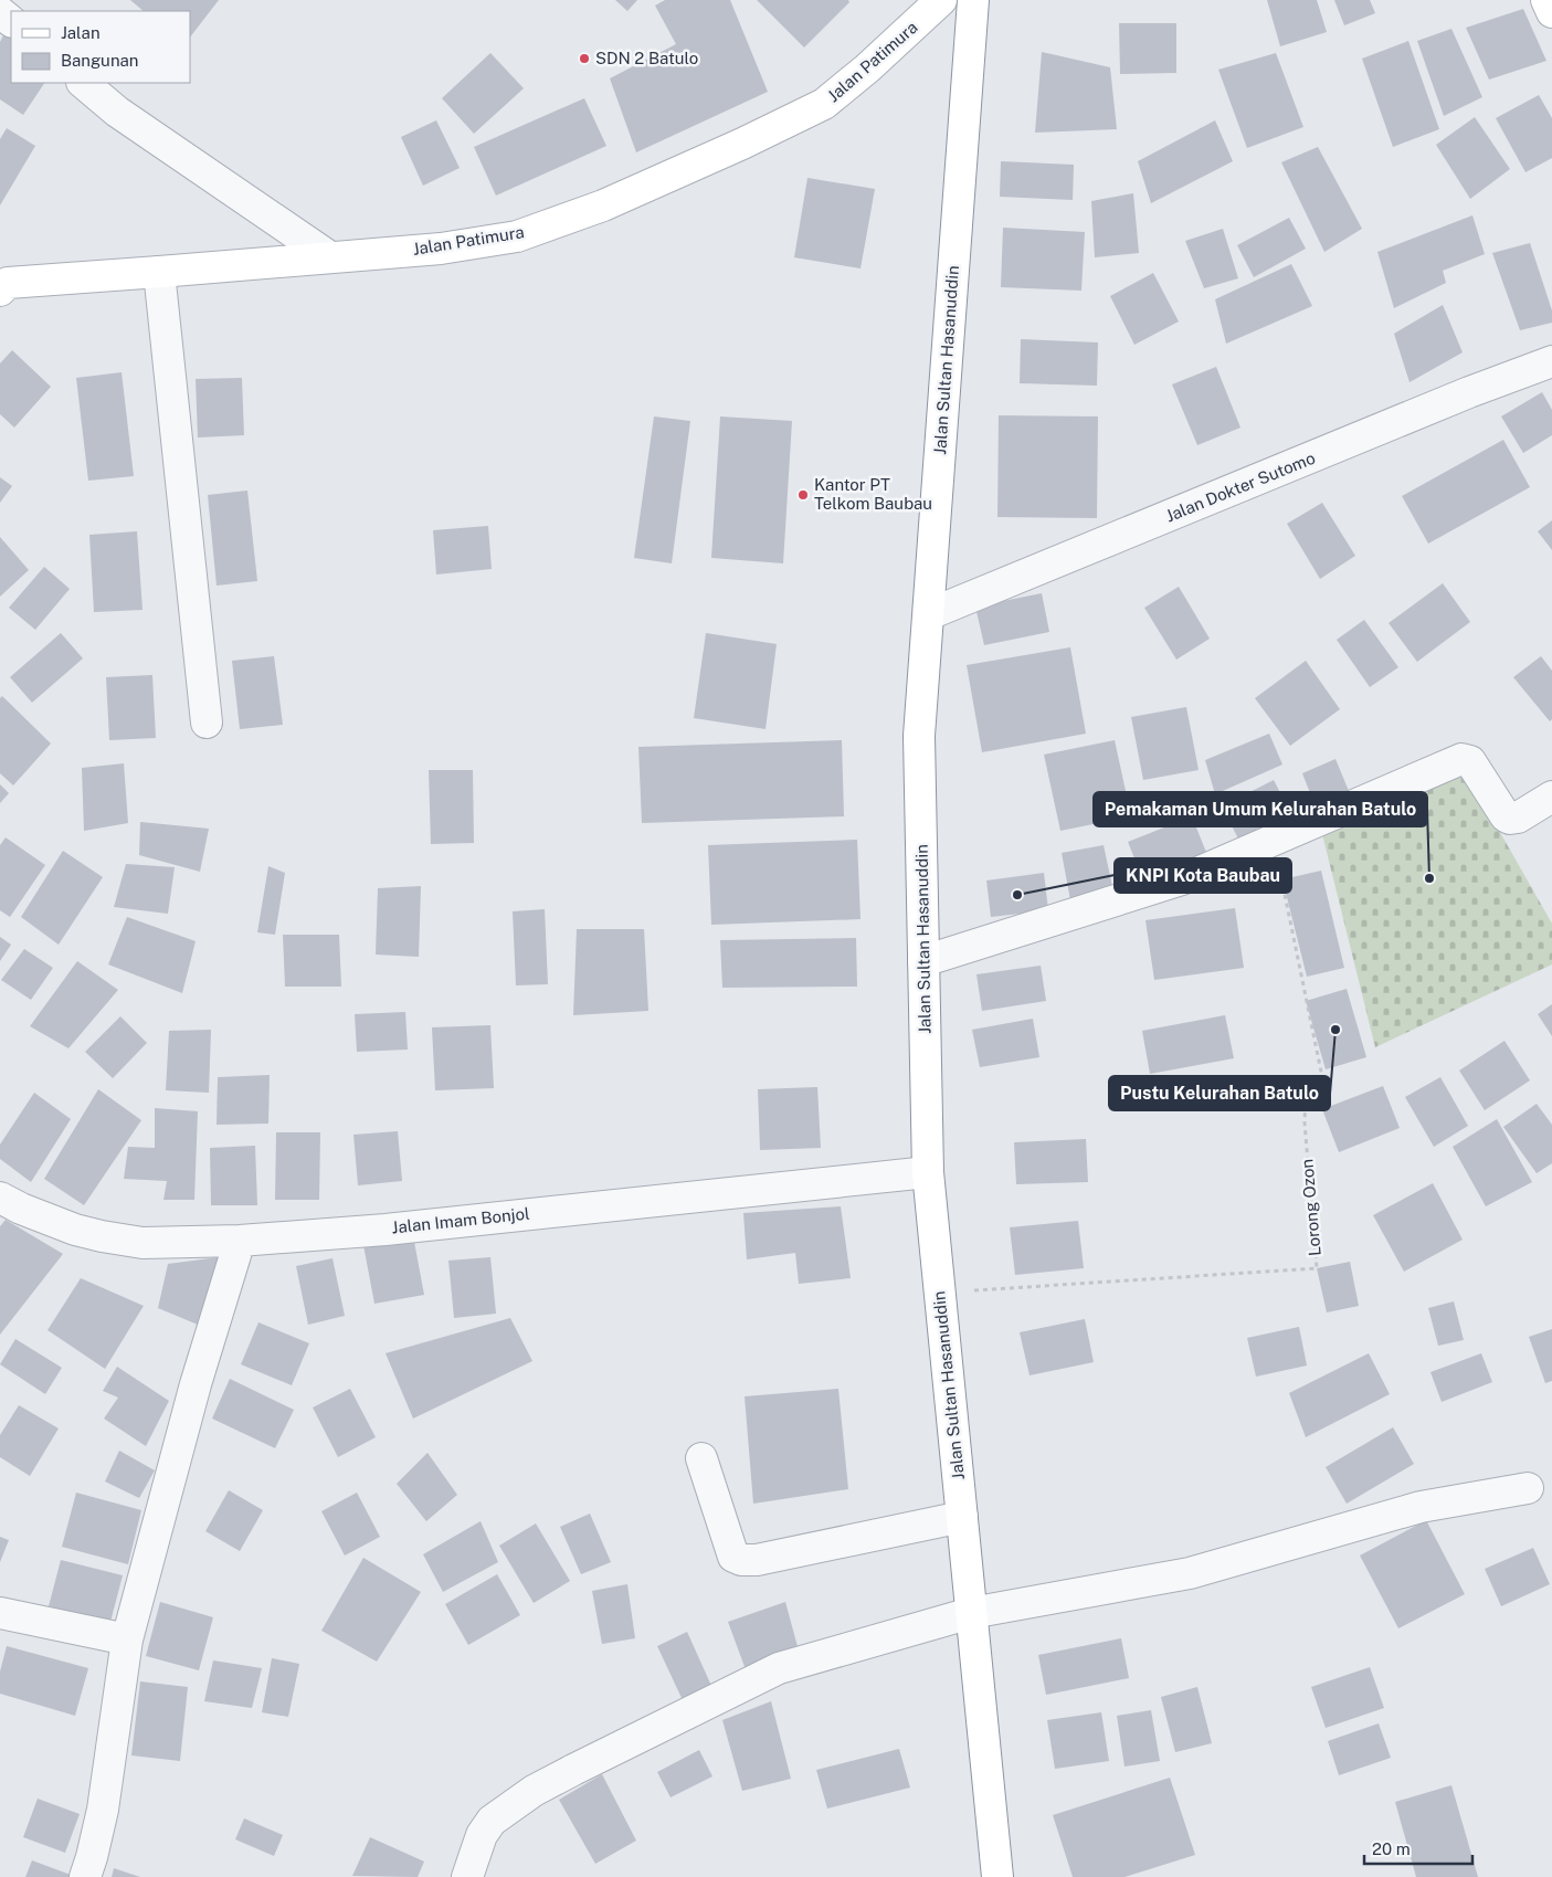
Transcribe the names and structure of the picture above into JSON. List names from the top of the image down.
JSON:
{
  "streets": {
    "main road": ["Jalan Patimura", "Jalan Sultan Hasanuddin"],
    "street": ["Jalan Dokter Sutomo", "Jalan Imam Bonjol"],
    "path": ["Lorong Ozon"]
  },
  "crossings": [
    ["Jalan Sultan Hasanuddin", "Jalan Dokter Sutomo"],
    ["Jalan Sultan Hasanuddin", "Lorong Ozon"],
    ["Jalan Sultan Hasanuddin", "Jalan Imam Bonjol"]
  ],
  "places": [
    "SDN 2 Batulo",
    "Kantor PT Telkom Baubau",
    "Pemakaman Umum Kelurahan Batulo",
    "KNPI Kota Baubau",
    "Pustu Kelurahan Batulo"
  ],
  "legend": ["Jalan", "Bangunan"],
  "scale_bar": "20 m"
}
